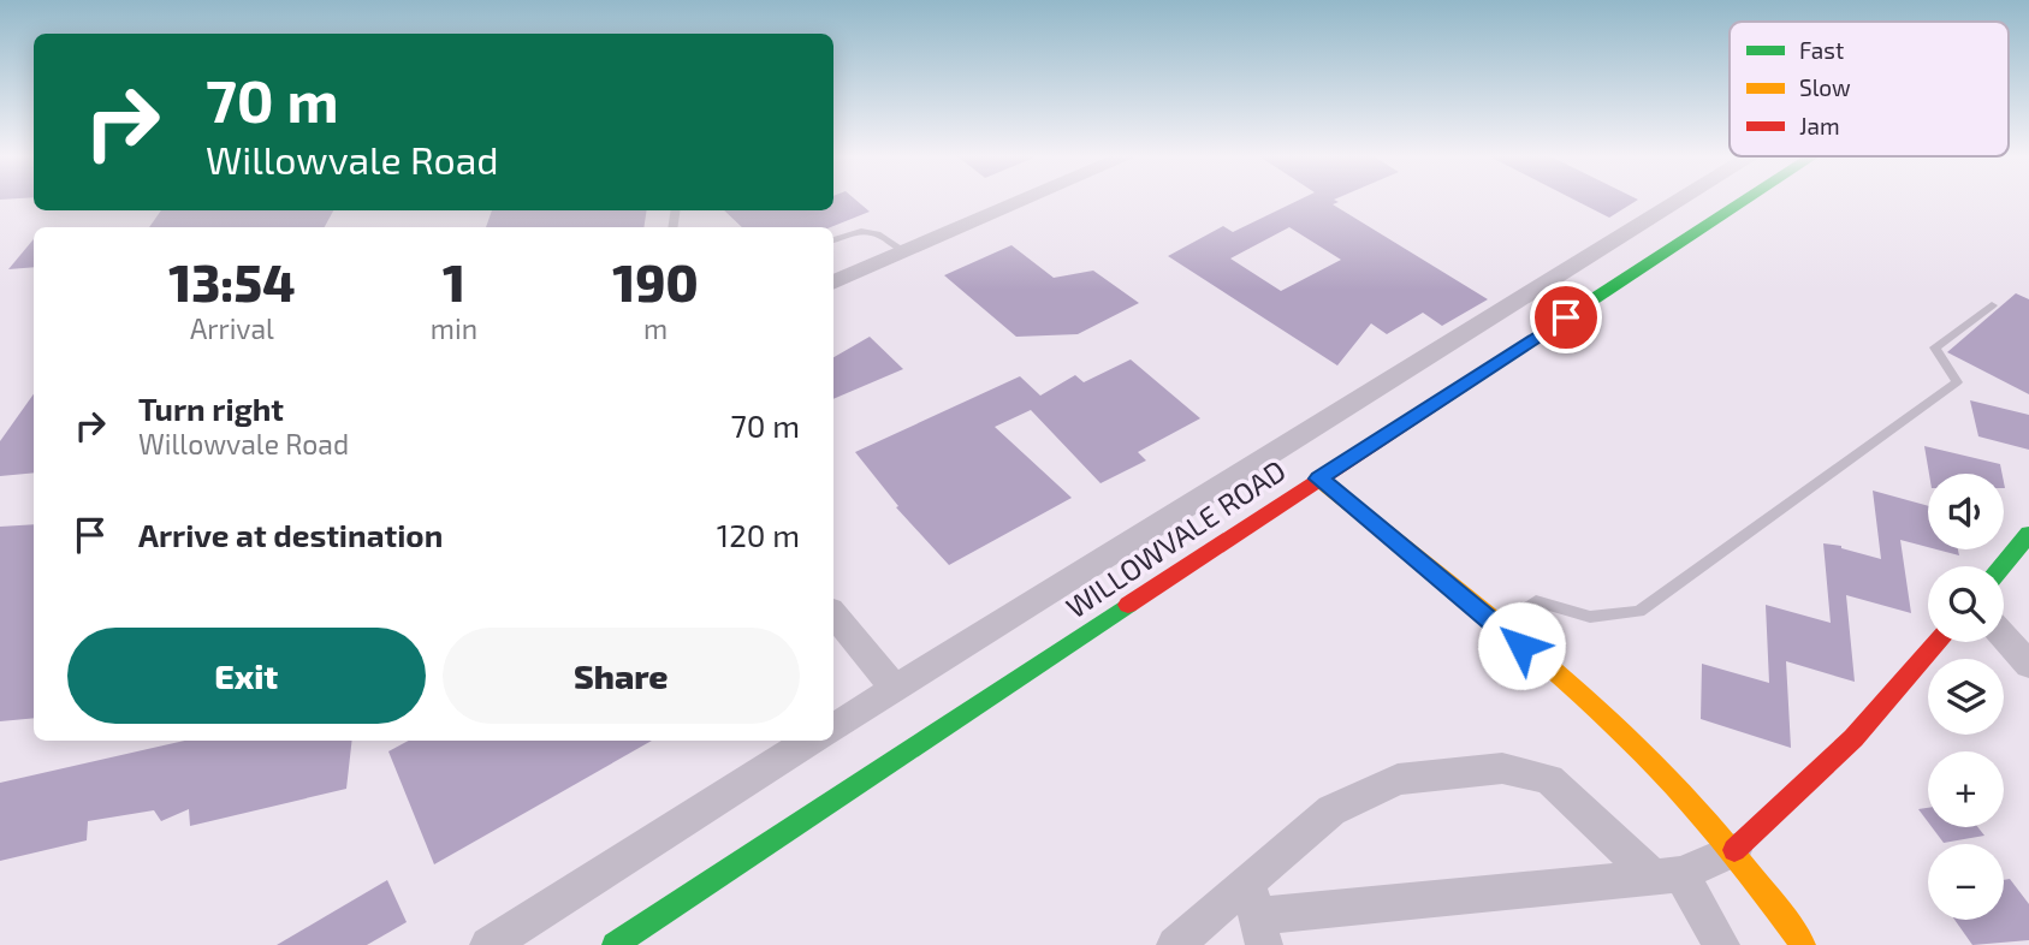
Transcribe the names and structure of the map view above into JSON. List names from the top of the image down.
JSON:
{
  "streets": {
    "main road": ["WILLOWVALE ROAD"]
  },
  "legend": ["Fast", "Slow", "Jam"],
  "page": {
    "turn": ["70 m", "Willowvale Road"],
    "eta": [
      "13:54",
      "Arrival",
      "1",
      "min",
      "190",
      "m"
    ],
    "list": [
      {
        "name": "Turn right",
        "note": "Willowvale Road",
        "value": "70 m"
      },
      {
        "name": "Arrive at destination",
        "value": "120 m"
      }
    ],
    "map_buttons": ["+", "−"],
    "buttons": ["Exit", "Share"]
  }
}
